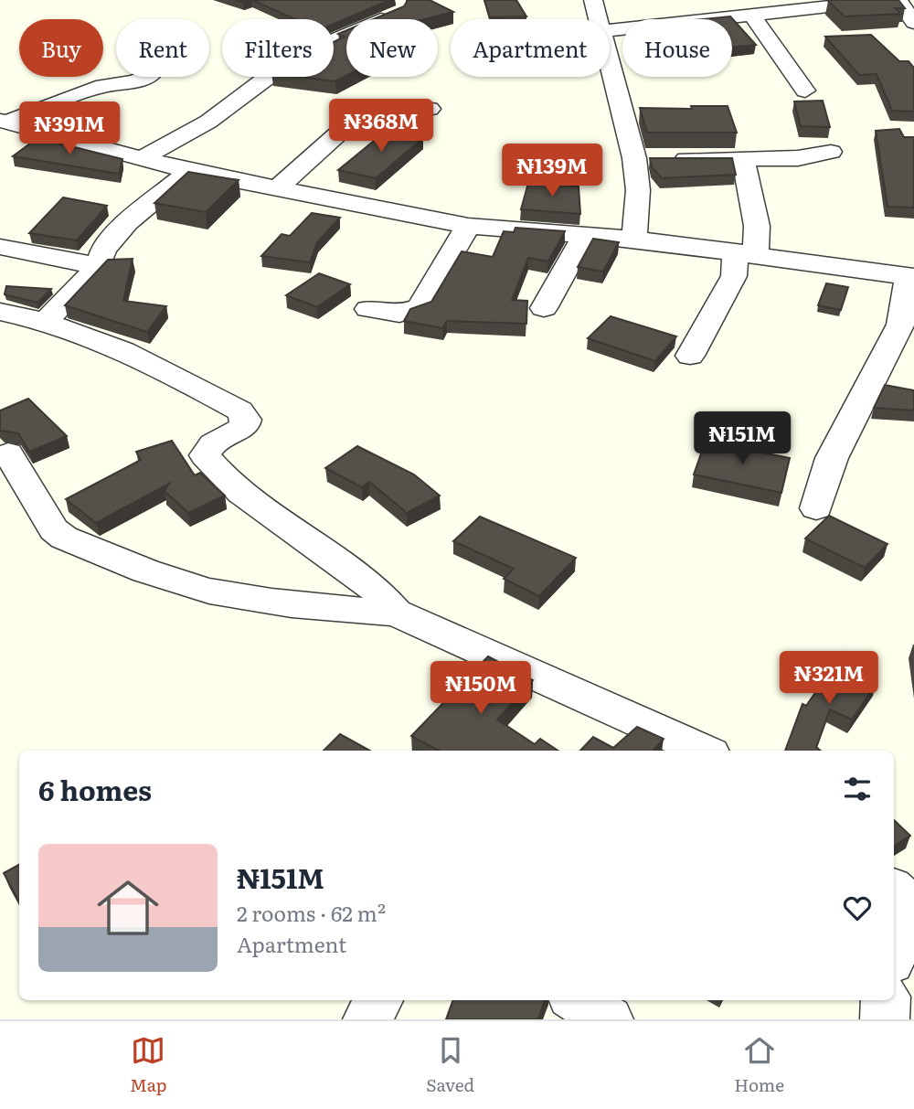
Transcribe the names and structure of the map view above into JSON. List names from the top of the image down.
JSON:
{
  "page": {
    "chip": [
      "Buy",
      "Rent",
      "Filters",
      "New",
      "Apartment",
      "House"
    ],
    "price": [
      "₦368M",
      "₦391M",
      "₦139M",
      "₦151M",
      "₦321M",
      "₦150M"
    ],
    "heading": "6 homes",
    "list": [
      {
        "name": "₦151M",
        "note": "2 rooms · 62 m² · Apartment"
      }
    ],
    "tabs": ["Map", "Saved", "Home"]
  }
}
